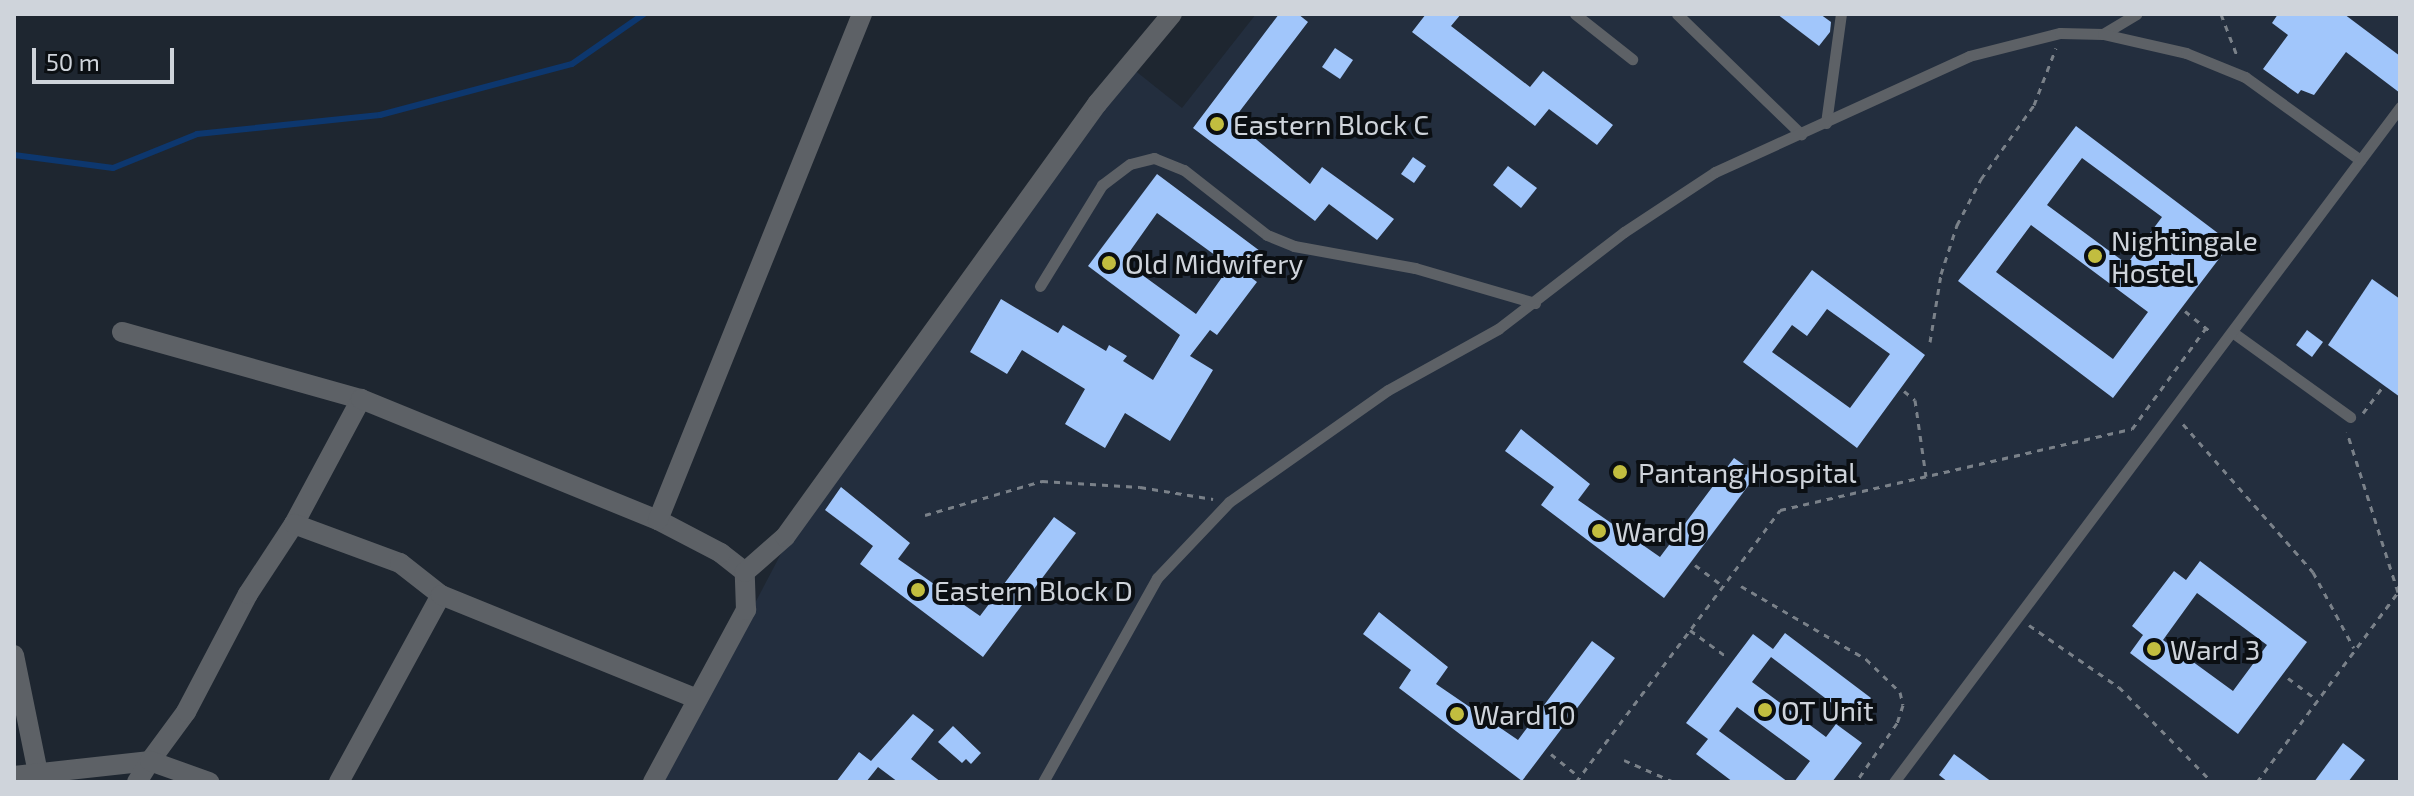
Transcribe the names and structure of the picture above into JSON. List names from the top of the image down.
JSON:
{
  "places": [
    "Eastern Block C",
    "Nightingale Hostel",
    "Old Midwifery",
    "Pantang Hospital",
    "Ward 9",
    "Eastern Block D",
    "Ward 3",
    "OT Unit",
    "Ward 10"
  ],
  "scale_bar": "50 m"
}
